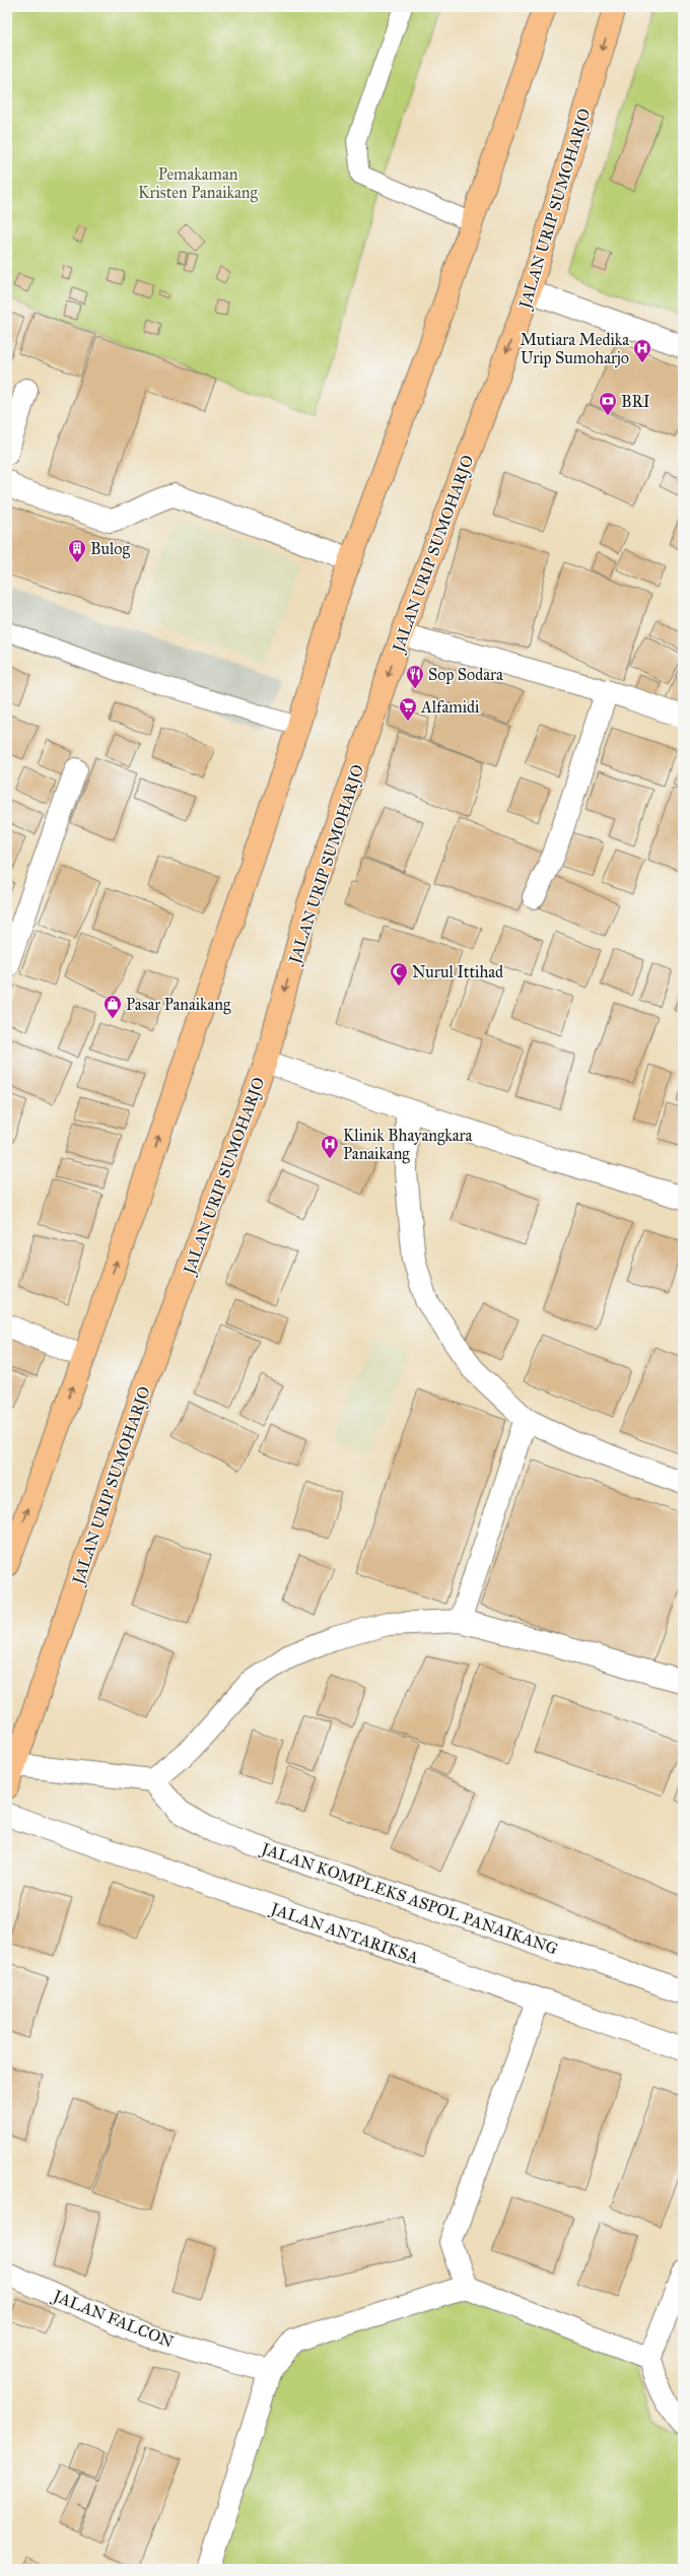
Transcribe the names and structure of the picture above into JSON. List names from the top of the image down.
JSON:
{
  "streets": {
    "highway": ["JALAN URIP SUMOHARJO"],
    "street": ["JALAN KOMPLEKS ASPOL PANAIKANG", "JALAN ANTARIKSA", "JALAN FALCON"]
  },
  "parks": ["Pemakaman Kristen Panaikang"],
  "places": {
    "hospital": ["Mutiara Medika Urip Sumoharjo", "Klinik Bhayangkara Panaikang"],
    "bank": ["BRI"],
    "building": ["Bulog"],
    "restaurant": ["Sop Sodara"],
    "supermarket": ["Alfamidi"],
    "mosque": ["Nurul Ittihad"],
    "shop": ["Pasar Panaikang"]
  }
}
